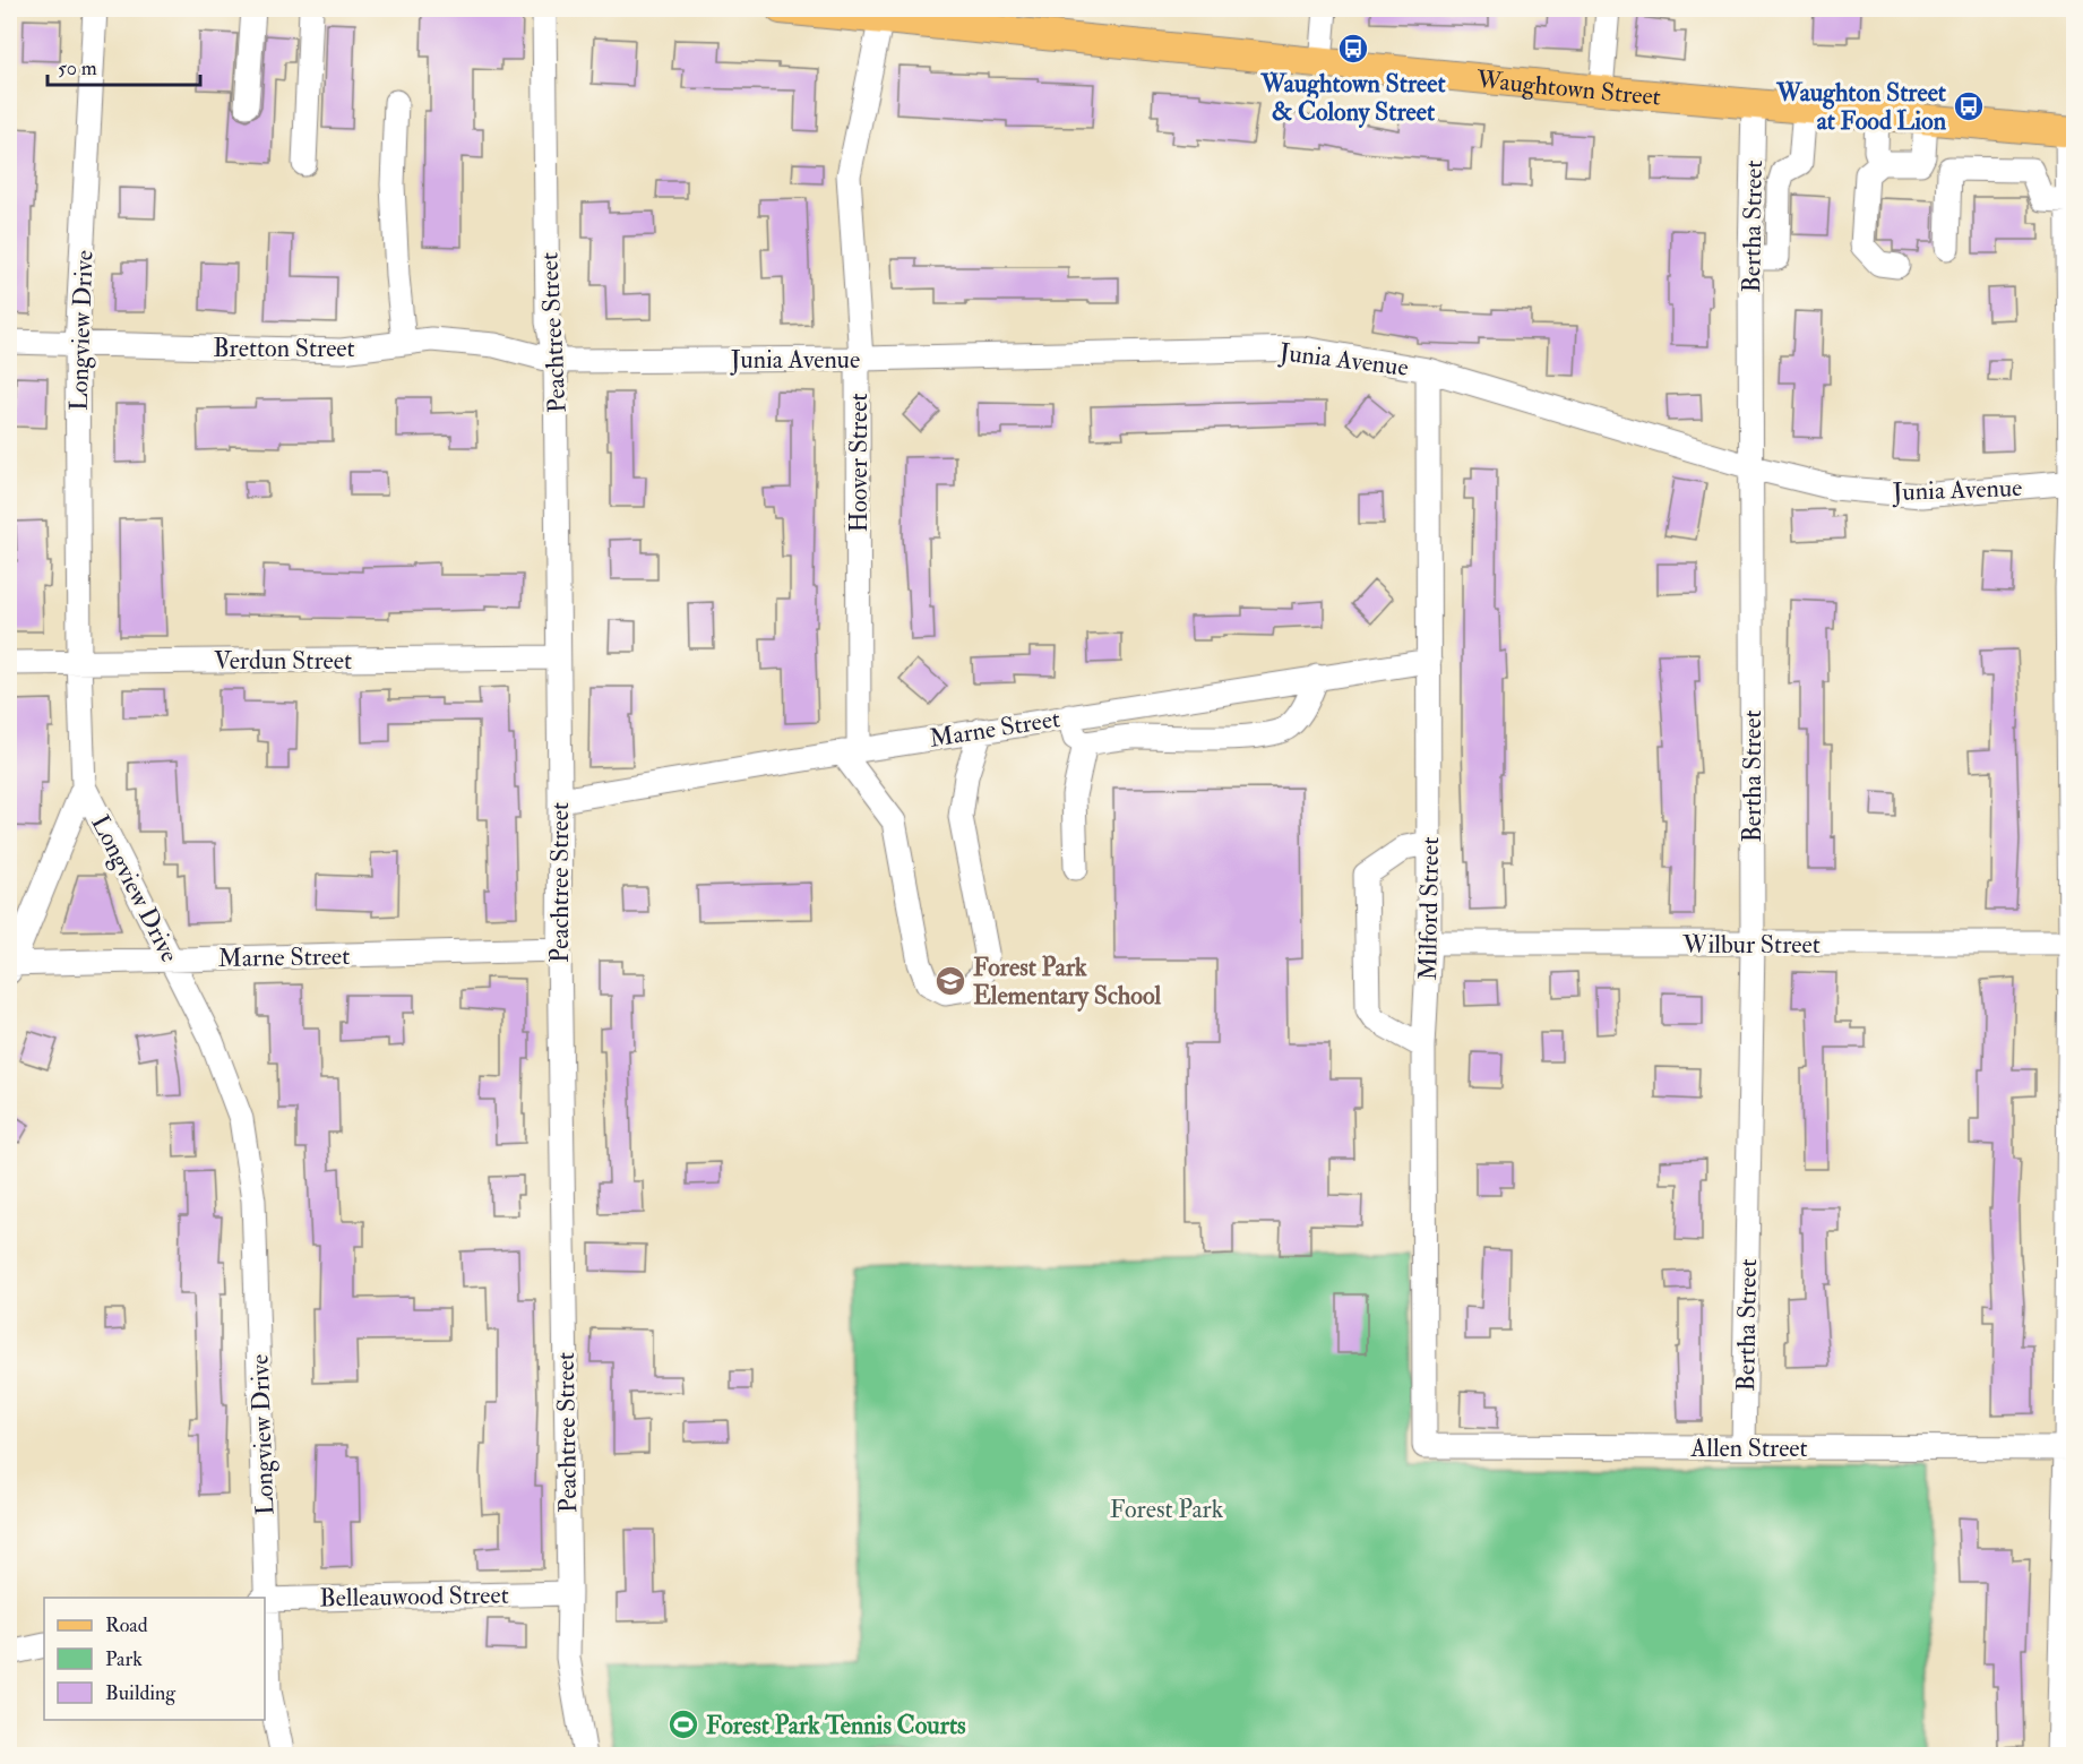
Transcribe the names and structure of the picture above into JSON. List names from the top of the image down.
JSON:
{
  "streets": {
    "main road": ["Waughtown Street"],
    "street": [
      "Bertha Street",
      "Longview Drive",
      "Peachtree Street",
      "Bretton Street",
      "Junia Avenue",
      "Hoover Street",
      "Verdun Street",
      "Marne Street",
      "Milford Street",
      "Wilbur Street",
      "Allen Street",
      "Belleauwood Street"
    ]
  },
  "crossings": [
    ["Waughtown Street", "Bertha Street"],
    ["Waughtown Street", "Hoover Street"],
    ["Bertha Street", "Junia Avenue"],
    ["Bertha Street", "Wilbur Street"],
    ["Bertha Street", "Allen Street"],
    ["Longview Drive", "Bretton Street"],
    ["Longview Drive", "Verdun Street"],
    ["Longview Drive", "Marne Street"],
    ["Peachtree Street", "Bretton Street"],
    ["Peachtree Street", "Junia Avenue"],
    ["Peachtree Street", "Verdun Street"],
    ["Peachtree Street", "Marne Street"],
    ["Peachtree Street", "Belleauwood Street"],
    ["Bretton Street", "Junia Avenue"],
    ["Junia Avenue", "Hoover Street"],
    ["Junia Avenue", "Milford Street"],
    ["Hoover Street", "Marne Street"],
    ["Marne Street", "Milford Street"],
    ["Milford Street", "Wilbur Street"],
    ["Milford Street", "Allen Street"]
  ],
  "parks": ["Forest Park"],
  "places": {
    "bus stop": ["Waughtown Street & Colony Street", "Waughton Street at Food Lion"],
    "school or university": ["Forest Park Elementary School"],
    "sports": ["Forest Park Tennis Courts"]
  },
  "legend": ["Road", "Park", "Building"],
  "scale_bar": "50 m"
}
